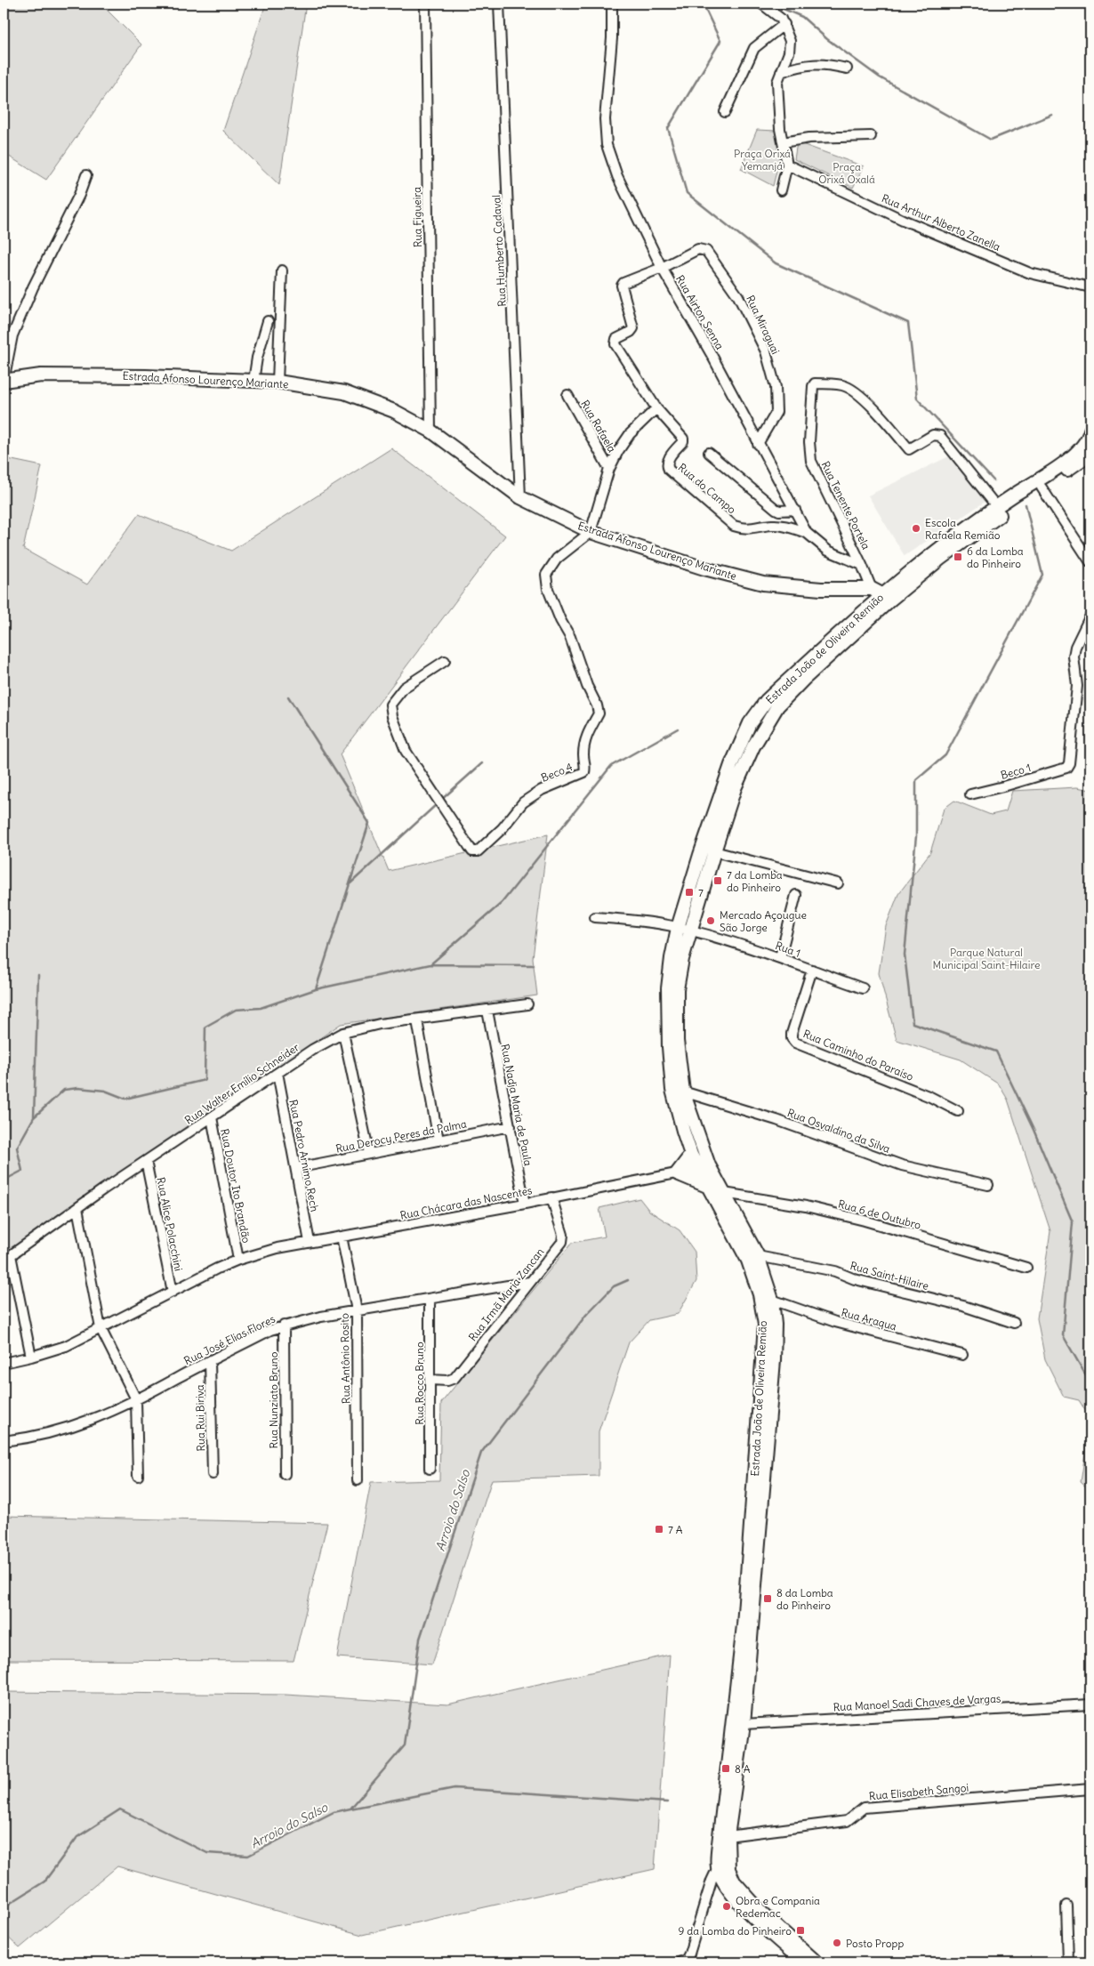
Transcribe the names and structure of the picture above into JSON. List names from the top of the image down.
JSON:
{
  "streets": {
    "main road": ["Estrada Afonso Lourenço Mariante", "Estrada João de Oliveira Remião"],
    "street": [
      "Rua Figueira",
      "Rua Arthur Alberto Zanella",
      "Rua Humberto Cadaval",
      "Rua Airton Senna",
      "Rua Miraguai",
      "Rua Rafaela",
      "Rua do Campo",
      "Rua Tenente Portela",
      "Beco 1",
      "Beco 4",
      "Rua 1",
      "Rua Caminho do Paraíso",
      "Rua Walter Emílio Schneider",
      "Rua Nadja Maria de Paula",
      "Rua Osvaldino da Silva",
      "Rua Derocy Peres da Palma",
      "Rua Pedro Arnimo Rech",
      "Rua Doutor Ito Brandão",
      "Rua Chácara das Nascentes",
      "Rua 6 de Outubro",
      "Rua Alice Polacchini",
      "Rua Saint-Hilaire",
      "Rua Irmã Maria Zancan",
      "Rua Araqua",
      "Rua José Elias Flores",
      "Rua Antônio Rosito",
      "Rua Rocco Bruno",
      "Rua Nunziato Bruno",
      "Rua Rui Biriva",
      "Rua Manoel Sadi Chaves de Vargas",
      "Rua Elisabeth Sangoi"
    ]
  },
  "crossings": [
    ["Rua Figueira", "Estrada Afonso Lourenço Mariante"],
    ["Rua Humberto Cadaval", "Estrada Afonso Lourenço Mariante"],
    ["Rua Airton Senna", "Rua Miraguai"],
    ["Rua Airton Senna", "Rua do Campo"],
    ["Rua Airton Senna", "Rua Tenente Portela"],
    ["Estrada Afonso Lourenço Mariante", "Estrada João de Oliveira Remião"],
    ["Estrada Afonso Lourenço Mariante", "Beco 4"],
    ["Rua Tenente Portela", "Estrada João de Oliveira Remião"],
    ["Estrada João de Oliveira Remião", "Rua 1"],
    ["Estrada João de Oliveira Remião", "Rua Osvaldino da Silva"],
    ["Estrada João de Oliveira Remião", "Rua Chácara das Nascentes"],
    ["Estrada João de Oliveira Remião", "Rua 6 de Outubro"],
    ["Estrada João de Oliveira Remião", "Rua Saint-Hilaire"],
    ["Estrada João de Oliveira Remião", "Rua Araqua"],
    ["Estrada João de Oliveira Remião", "Rua Manoel Sadi Chaves de Vargas"],
    ["Estrada João de Oliveira Remião", "Rua Elisabeth Sangoi"],
    ["Rua 1", "Rua Caminho do Paraíso"],
    ["Rua Walter Emílio Schneider", "Rua Nadja Maria de Paula"],
    ["Rua Walter Emílio Schneider", "Rua Pedro Arnimo Rech"],
    ["Rua Walter Emílio Schneider", "Rua Doutor Ito Brandão"],
    ["Rua Walter Emílio Schneider", "Rua Alice Polacchini"],
    ["Rua Nadja Maria de Paula", "Rua Derocy Peres da Palma"],
    ["Rua Nadja Maria de Paula", "Rua Chácara das Nascentes"],
    ["Rua Derocy Peres da Palma", "Rua Pedro Arnimo Rech"],
    ["Rua Pedro Arnimo Rech", "Rua Chácara das Nascentes"],
    ["Rua Doutor Ito Brandão", "Rua Chácara das Nascentes"],
    ["Rua Chácara das Nascentes", "Rua Alice Polacchini"],
    ["Rua Chácara das Nascentes", "Rua Irmã Maria Zancan"],
    ["Rua Chácara das Nascentes", "Rua Antônio Rosito"],
    ["Rua Irmã Maria Zancan", "Rua José Elias Flores"],
    ["Rua Irmã Maria Zancan", "Rua Rocco Bruno"],
    ["Rua José Elias Flores", "Rua Antônio Rosito"],
    ["Rua José Elias Flores", "Rua Rocco Bruno"],
    ["Rua José Elias Flores", "Rua Nunziato Bruno"],
    ["Rua José Elias Flores", "Rua Rui Biriva"]
  ],
  "water": ["Arroio do Salso"],
  "parks": ["Praça Orixá Yemanjá", "Praça Orixá Oxalá", "Parque Natural Municipal Saint-Hilaire"],
  "places": {
    "other": [
      "Escola Rafaela Remião",
      "Mercado Açougue São Jorge",
      "Obra e Compania Redemac",
      "Posto Propp"
    ],
    "transit": [
      "6 da Lomba do Pinheiro",
      "7 da Lomba do Pinheiro",
      "7",
      "7 A",
      "8 da Lomba do Pinheiro",
      "8 A",
      "9 da Lomba do Pinheiro"
    ]
  }
}
